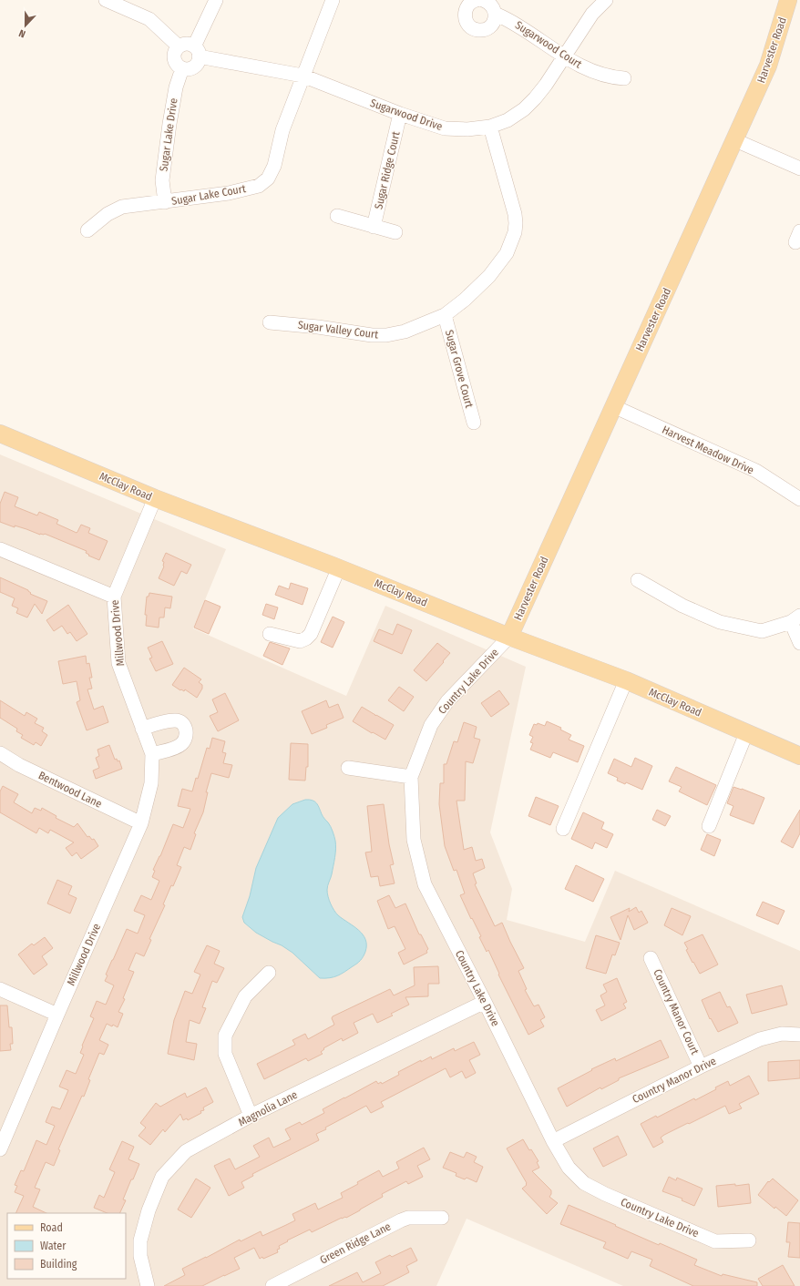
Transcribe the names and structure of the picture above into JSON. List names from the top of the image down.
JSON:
{
  "streets": {
    "main road": ["Harvester Road", "McClay Road"],
    "street": [
      "Sugarwood Court",
      "Sugarwood Drive",
      "Sugar Lake Drive",
      "Sugar Ridge Court",
      "Sugar Lake Court",
      "Sugar Valley Court",
      "Sugar Grove Court",
      "Harvest Meadow Drive",
      "Millwood Drive",
      "Country Lake Drive",
      "Bentwood Lane",
      "Country Manor Court",
      "Country Manor Drive",
      "Magnolia Lane",
      "Green Ridge Lane"
    ]
  },
  "crossings": [
    ["Sugarwood Court", "Sugarwood Drive"],
    ["Harvester Road", "Harvest Meadow Drive"],
    ["Harvester Road", "McClay Road"],
    ["Harvester Road", "Country Lake Drive"],
    ["Sugarwood Drive", "Sugar Ridge Court"],
    ["Sugarwood Drive", "Sugar Lake Court"],
    ["Sugarwood Drive", "Sugar Valley Court"],
    ["Sugar Lake Drive", "Sugar Lake Court"],
    ["Sugar Valley Court", "Sugar Grove Court"],
    ["McClay Road", "Millwood Drive"],
    ["McClay Road", "Country Lake Drive"],
    ["Millwood Drive", "Bentwood Lane"],
    ["Country Lake Drive", "Country Manor Drive"],
    ["Country Lake Drive", "Magnolia Lane"],
    ["Country Manor Court", "Country Manor Drive"]
  ],
  "legend": ["Road", "Water", "Building"],
  "north": "bottom"
}
